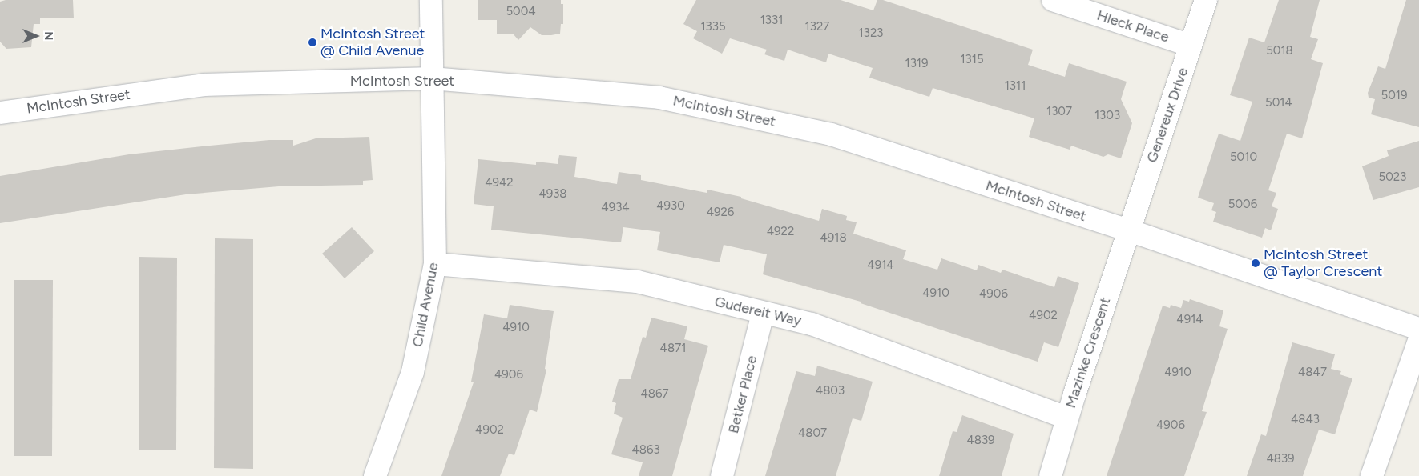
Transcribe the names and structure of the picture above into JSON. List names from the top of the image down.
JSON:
{
  "streets": {
    "street": [
      "Hleck Place",
      "McIntosh Street",
      "Genereux Drive",
      "Child Avenue",
      "Gudereit Way",
      "Mazinke Crescent",
      "Betker Place"
    ]
  },
  "crossings": [
    ["Hleck Place", "Genereux Drive"],
    ["McIntosh Street", "Genereux Drive"],
    ["McIntosh Street", "Child Avenue"],
    ["McIntosh Street", "Mazinke Crescent"],
    ["Genereux Drive", "Mazinke Crescent"],
    ["Child Avenue", "Gudereit Way"],
    ["Gudereit Way", "Mazinke Crescent"],
    ["Gudereit Way", "Betker Place"]
  ],
  "places": ["McIntosh Street @ Child Avenue", "McIntosh Street @ Taylor Crescent"],
  "house_numbers": [
    "5004",
    "1331",
    "1335",
    "1327",
    "1323",
    "5018",
    "1315",
    "1319",
    "1311",
    "5019",
    "5014",
    "1307",
    "1303",
    "5010",
    "5023",
    "4942",
    "4938",
    "5006",
    "4930",
    "4934",
    "4926",
    "4922",
    "4918",
    "4914",
    "4910",
    "4906",
    "4902",
    "4914",
    "4910",
    "4871",
    "4910",
    "4847",
    "4906",
    "4803",
    "4867",
    "4843",
    "4906",
    "4902",
    "4807",
    "4839",
    "4863",
    "4839"
  ],
  "north": "right"
}
